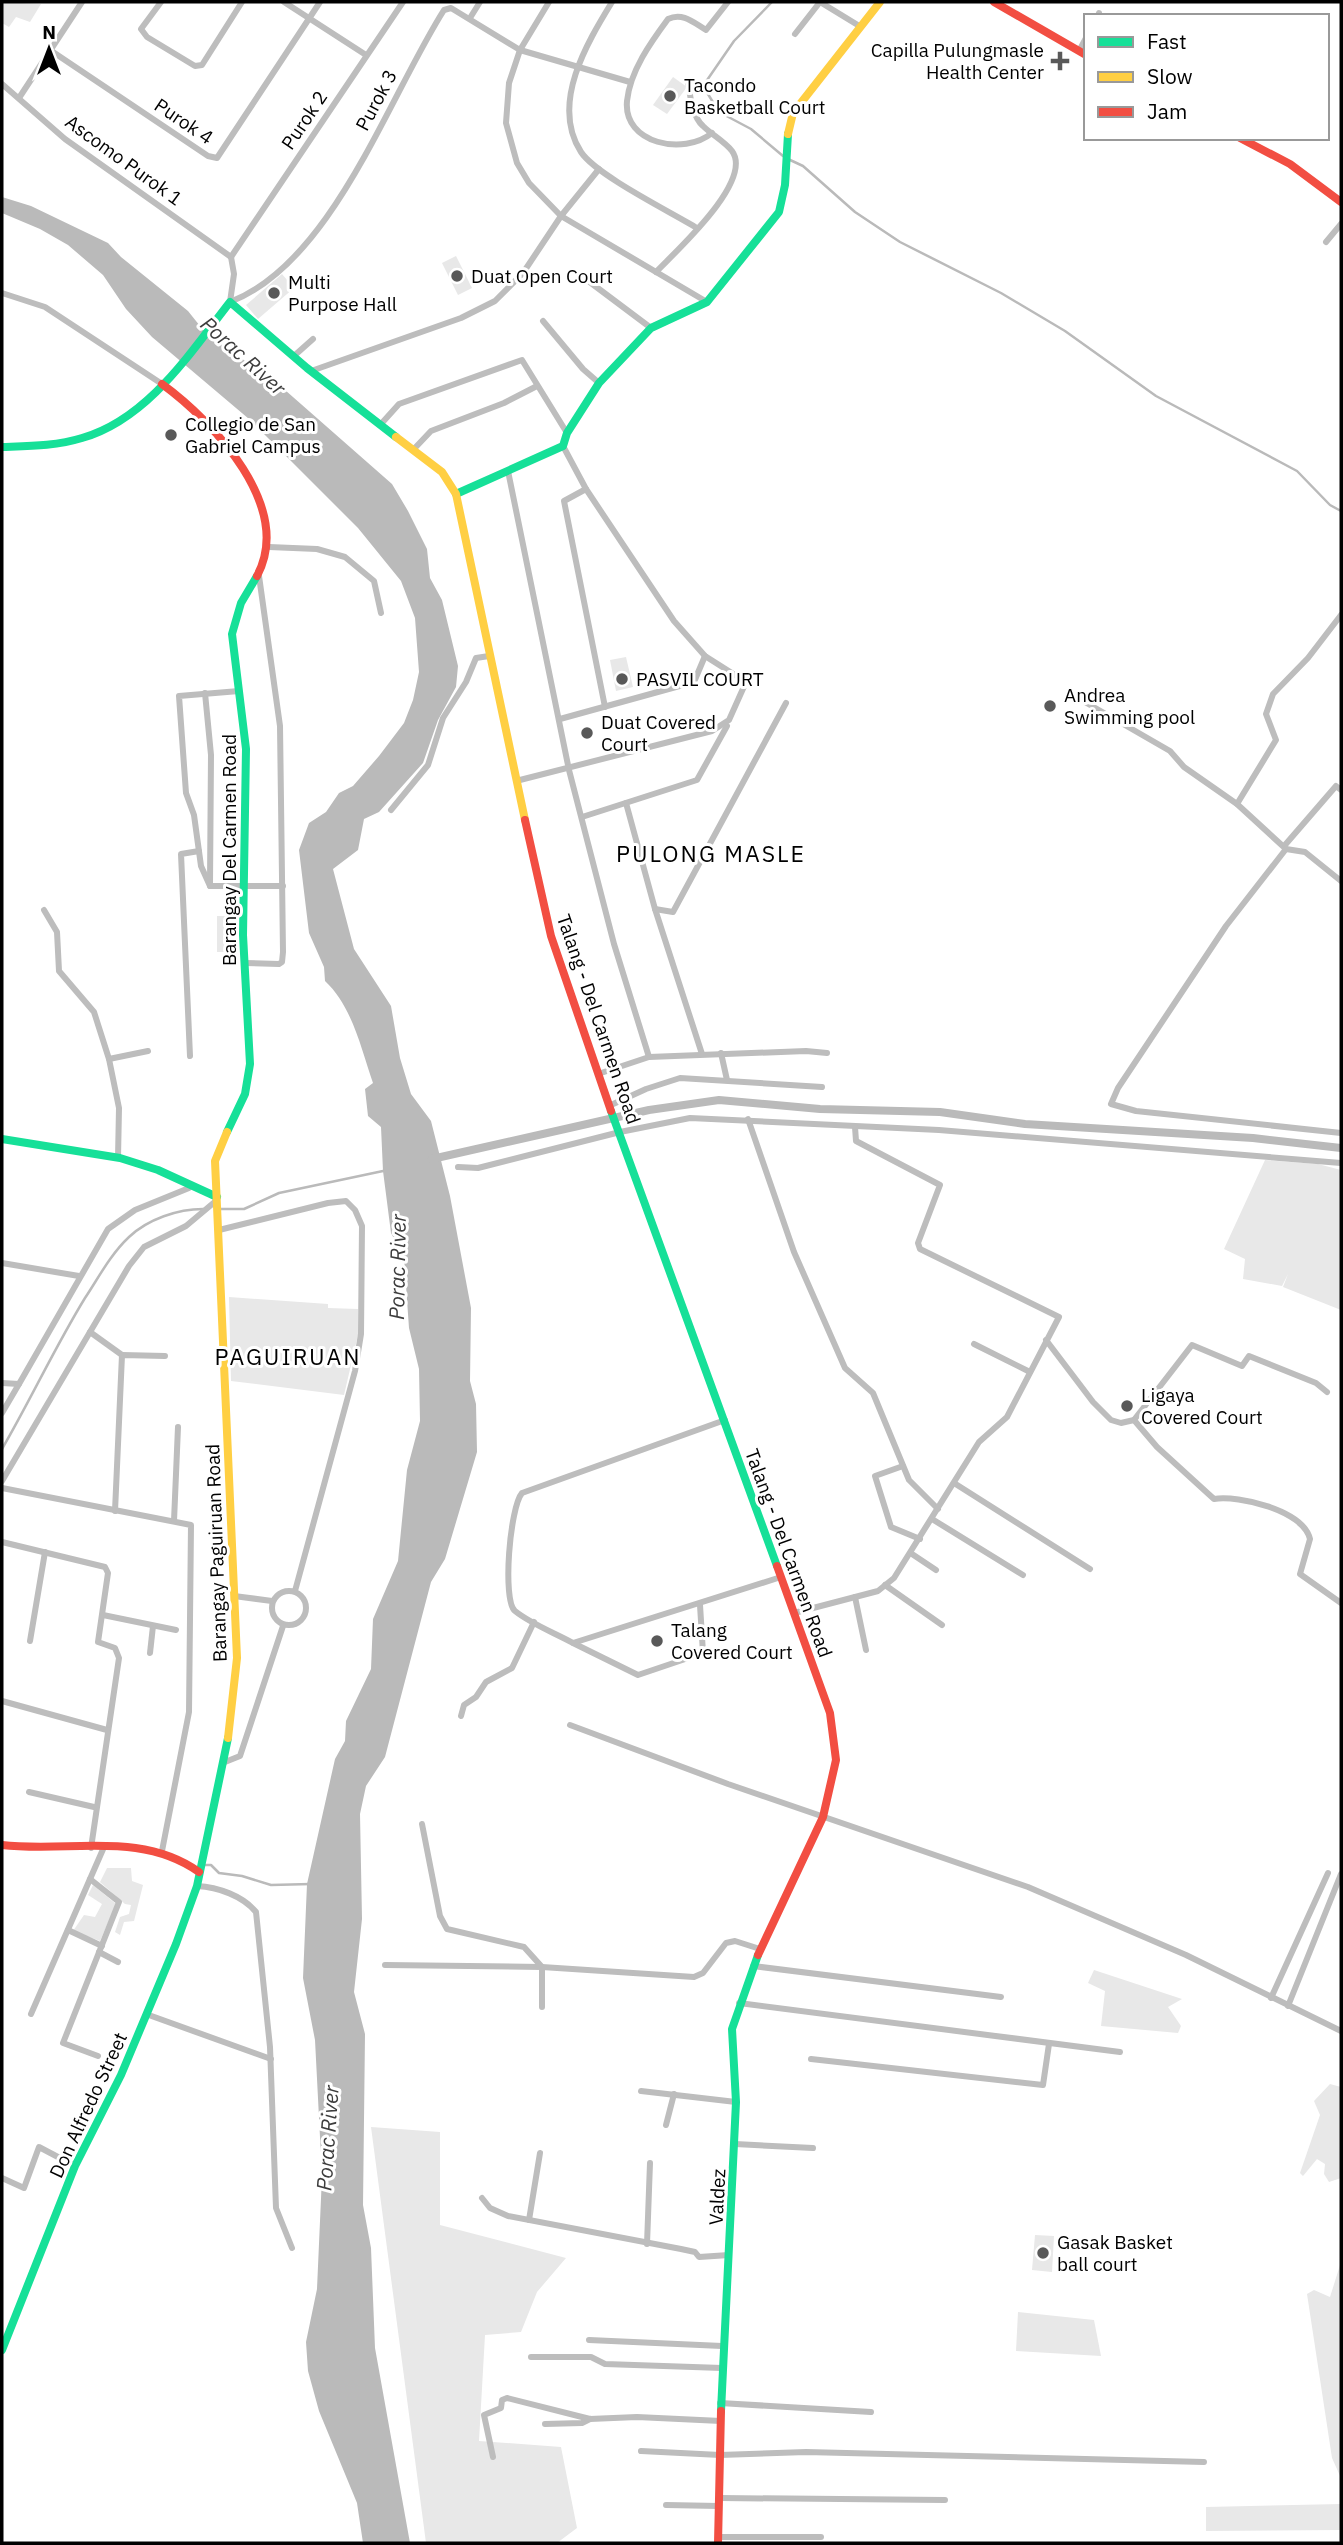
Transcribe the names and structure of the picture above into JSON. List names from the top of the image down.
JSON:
{
  "streets": {
    "street": [
      "Purok 3",
      "Purok 2",
      "Purok 4",
      "Ascomo Purok 1",
      "Barangay Del Carmen Road",
      "Talang - Del Carmen Road",
      "Barangay Paguiruan Road",
      "Don Alfredo Street",
      "Valdez"
    ]
  },
  "crossings": [
    ["Purok 3", "Talang - Del Carmen Road"],
    ["Purok 2", "Ascomo Purok 1"],
    ["Barangay Del Carmen Road", "Barangay Paguiruan Road"],
    ["Talang - Del Carmen Road", "Valdez"],
    ["Barangay Paguiruan Road", "Don Alfredo Street"]
  ],
  "districts": ["PULONG MASLE", "PAGUIRUAN"],
  "water": ["Porac River"],
  "places": {
    "health": ["Capilla Pulungmasle Health Center"],
    "other": [
      "Tacondo Basketball Court",
      "Duat Open Court",
      "Multi Purpose Hall",
      "Collegio de San Gabriel Campus",
      "PASVIL COURT",
      "Andrea Swimming pool",
      "Duat Covered Court",
      "Ligaya Covered Court",
      "Talang Covered Court",
      "Gasak Basket ball court"
    ]
  },
  "legend": ["Fast", "Slow", "Jam"],
  "north": "top"
}
